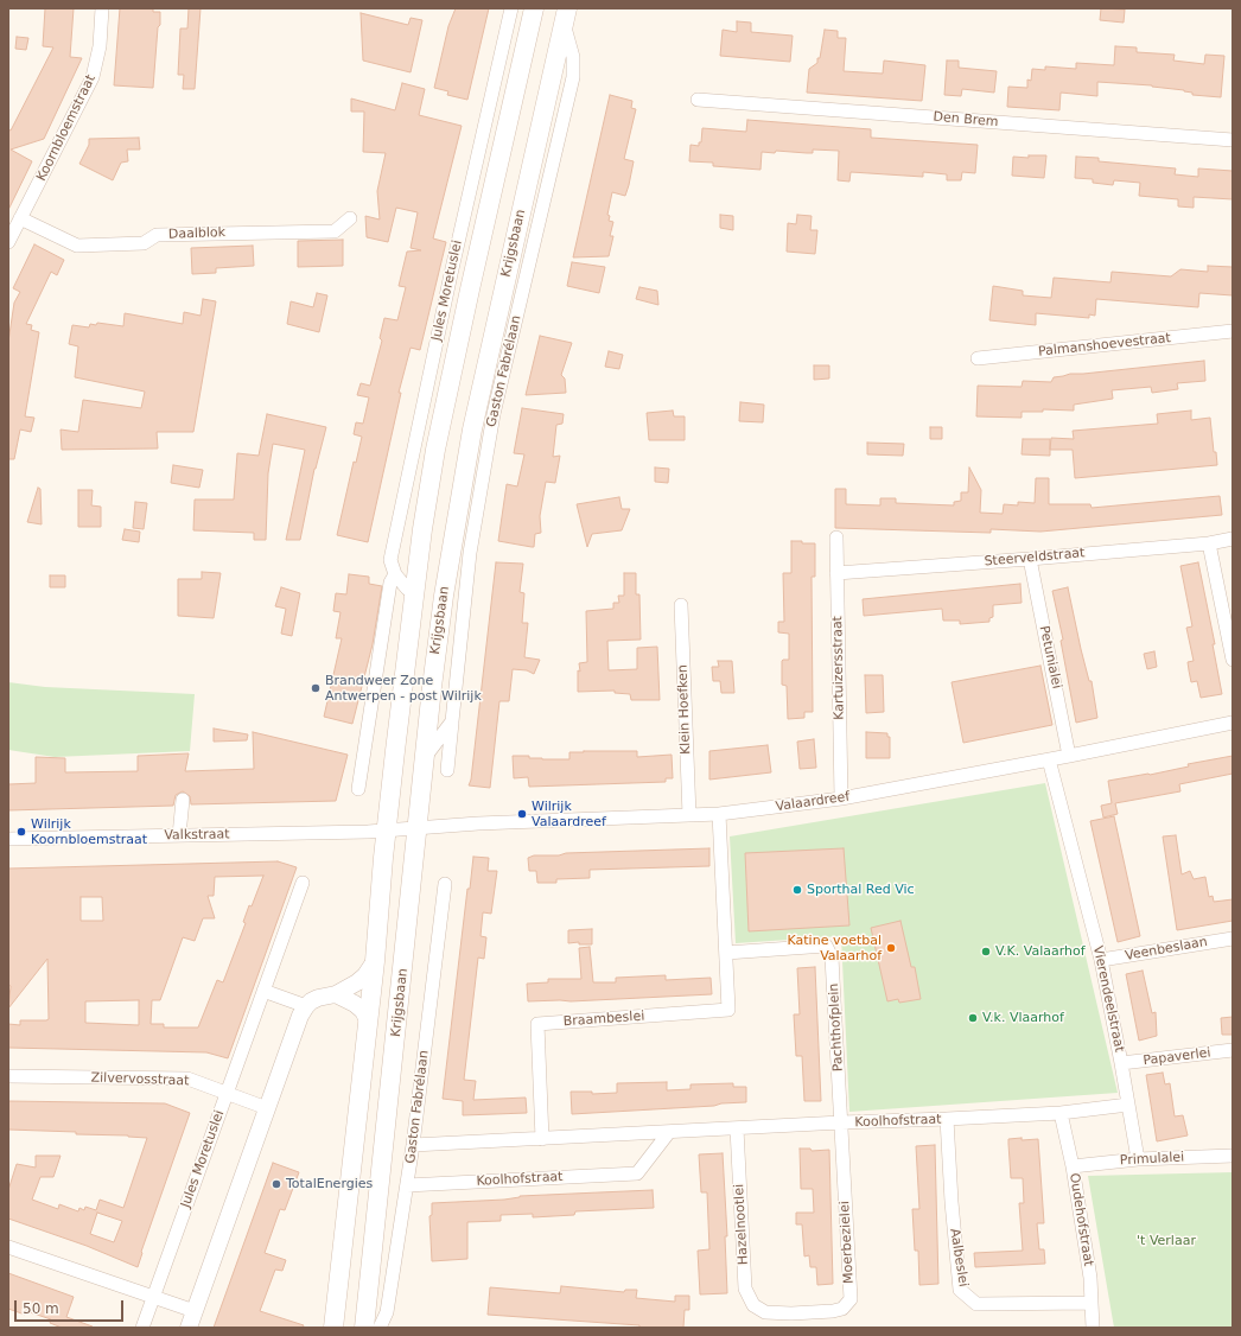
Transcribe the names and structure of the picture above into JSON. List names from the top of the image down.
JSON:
{
  "streets": {
    "main road": ["Krijgsbaan"],
    "street": [
      "Den Brem",
      "Koornbloemstraat",
      "Daalblok",
      "Jules Moretuslei",
      "Palmanshoevestraat",
      "Gaston Fabrélaan",
      "Steerveldstraat",
      "Petunialei",
      "Kartuizersstraat",
      "Klein Hoefken",
      "Valaardreef",
      "Valkstraat",
      "Veenbeslaan",
      "Vierendeelstraat",
      "Braambeslei",
      "Pachthofplein",
      "Papaverlei",
      "Zilvervosstraat",
      "Koolhofstraat",
      "Primulalei",
      "Oudehofstraat",
      "Hazelnootlei",
      "Moerbezielei",
      "Aalbeslei"
    ]
  },
  "crossings": [
    ["Koornbloemstraat", "Daalblok"],
    ["Krijgsbaan", "Gaston Fabrélaan"],
    ["Krijgsbaan", "Valaardreef"],
    ["Jules Moretuslei", "Zilvervosstraat"],
    ["Gaston Fabrélaan", "Koolhofstraat"],
    ["Steerveldstraat", "Petunialei"],
    ["Steerveldstraat", "Kartuizersstraat"],
    ["Petunialei", "Valaardreef"],
    ["Kartuizersstraat", "Valaardreef"],
    ["Klein Hoefken", "Valaardreef"],
    ["Valaardreef", "Valkstraat"],
    ["Valaardreef", "Vierendeelstraat"],
    ["Veenbeslaan", "Vierendeelstraat"],
    ["Vierendeelstraat", "Papaverlei"],
    ["Vierendeelstraat", "Koolhofstraat"],
    ["Vierendeelstraat", "Primulalei"],
    ["Braambeslei", "Pachthofplein"],
    ["Braambeslei", "Koolhofstraat"],
    ["Pachthofplein", "Koolhofstraat"],
    ["Pachthofplein", "Moerbezielei"],
    ["Koolhofstraat", "Oudehofstraat"],
    ["Koolhofstraat", "Hazelnootlei"],
    ["Koolhofstraat", "Moerbezielei"],
    ["Koolhofstraat", "Aalbeslei"],
    ["Primulalei", "Oudehofstraat"],
    ["Oudehofstraat", "Aalbeslei"],
    ["Hazelnootlei", "Moerbezielei"]
  ],
  "parks": ["'t Verlaar"],
  "places": [
    "Brandweer Zone Antwerpen - post Wilrijk",
    "Wilrijk Valaardreef",
    "Wilrijk Koornbloemstraat",
    "Sporthal Red Vic",
    "Katine voetbal Valaarhof",
    "V.K. Valaarhof",
    "V.k. Vlaarhof",
    "TotalEnergies"
  ],
  "scale_bar": "50 m"
}
